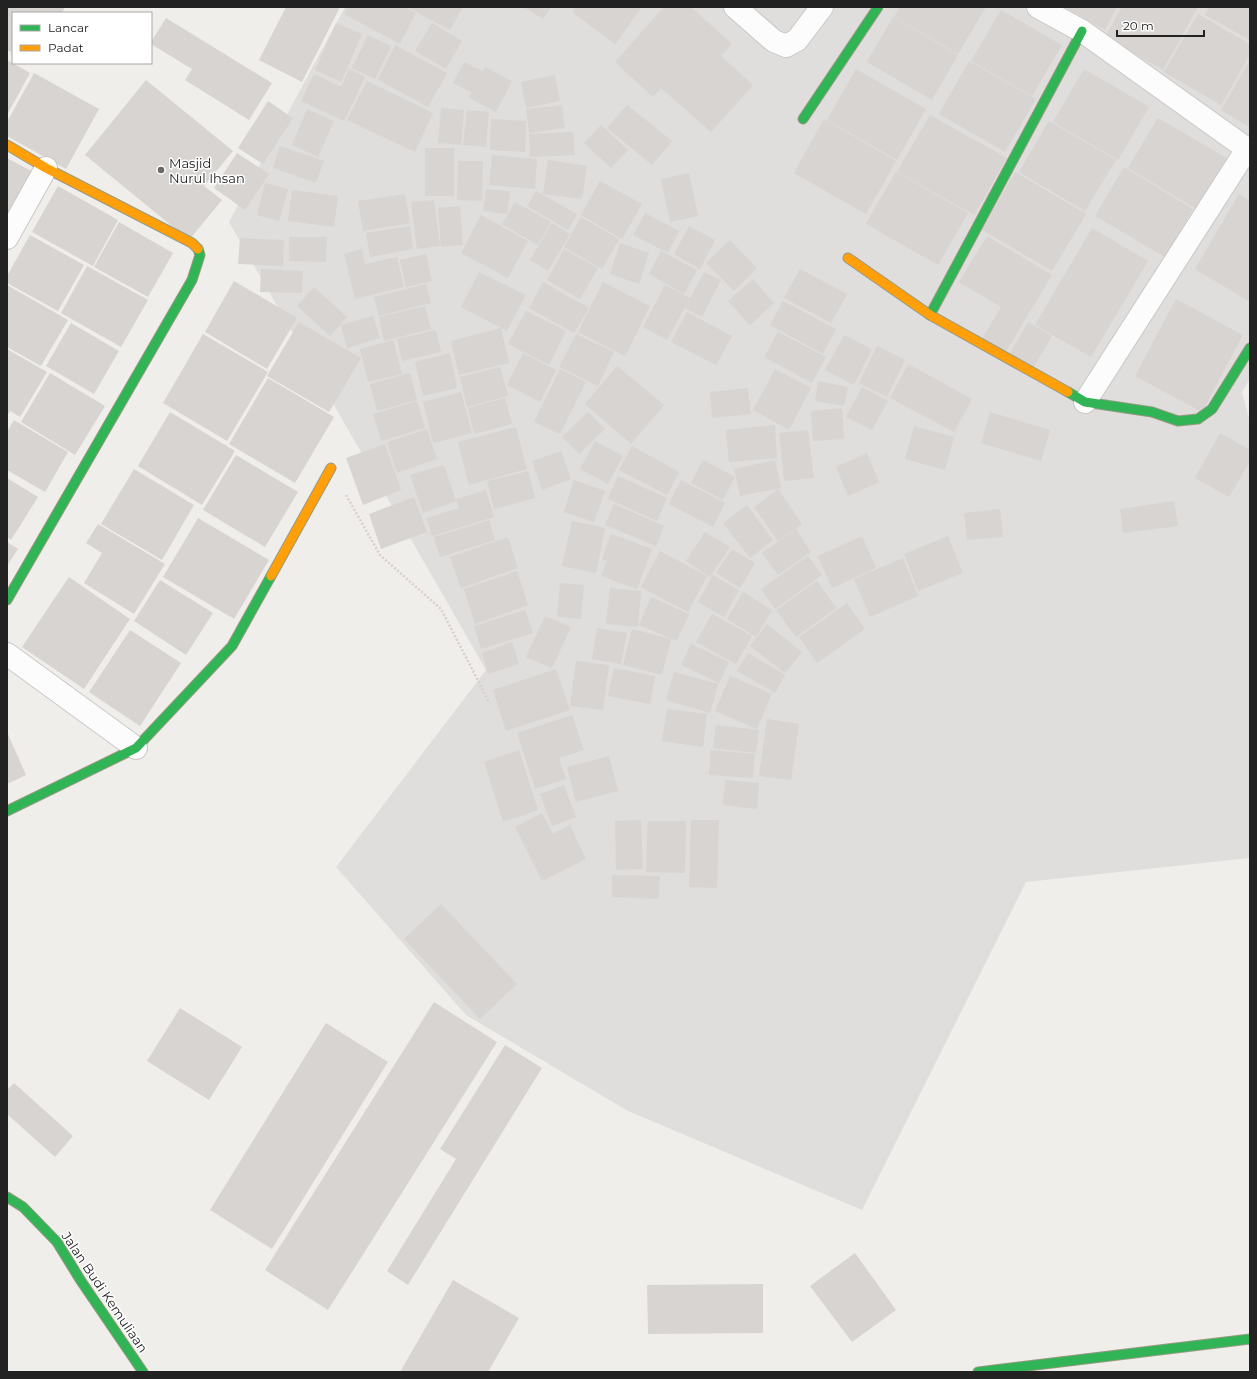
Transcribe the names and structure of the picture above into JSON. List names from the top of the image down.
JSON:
{
  "streets": {
    "street": ["Jalan Budi Kemuliaan"]
  },
  "places": ["Masjid Nurul Ihsan"],
  "legend": ["Lancar", "Padat"],
  "scale_bar": "20 m"
}
